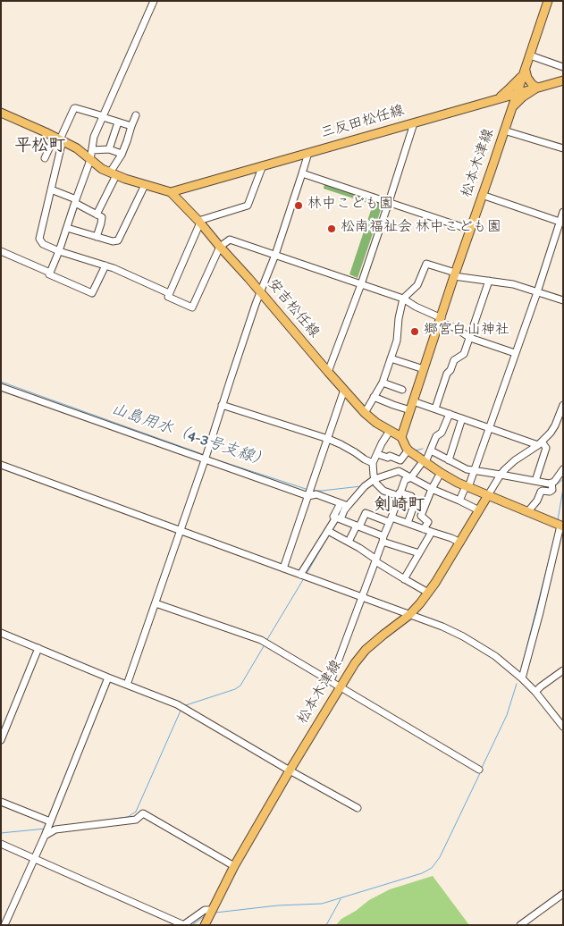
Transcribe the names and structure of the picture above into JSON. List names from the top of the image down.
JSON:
{
  "streets": {
    "main road": ["三反田松任線", "松本木津線", "安吉松任線"]
  },
  "crossings": [
    ["三反田松任線", "松本木津線"],
    ["三反田松任線", "安吉松任線"],
    ["松本木津線", "安吉松任線"]
  ],
  "districts": ["平松町", "剣崎町"],
  "water": ["山島用水（4-3号支線）"],
  "places": ["林中こども園", "松南福祉会 林中こども園", "郷宮白山神社"]
}
